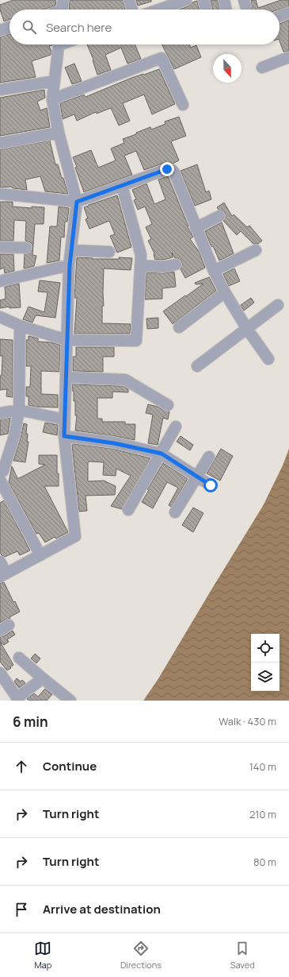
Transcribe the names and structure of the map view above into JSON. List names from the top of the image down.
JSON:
{
  "north": "bottom",
  "page": {
    "search": "Search here",
    "heading": ["6 min", "Walk · 430 m"],
    "list": [
      ["Continue", "140 m"],
      ["Turn right", "210 m"],
      ["Turn right", "80 m"],
      "Arrive at destination"
    ],
    "nav": ["Map", "Directions", "Saved"]
  }
}
